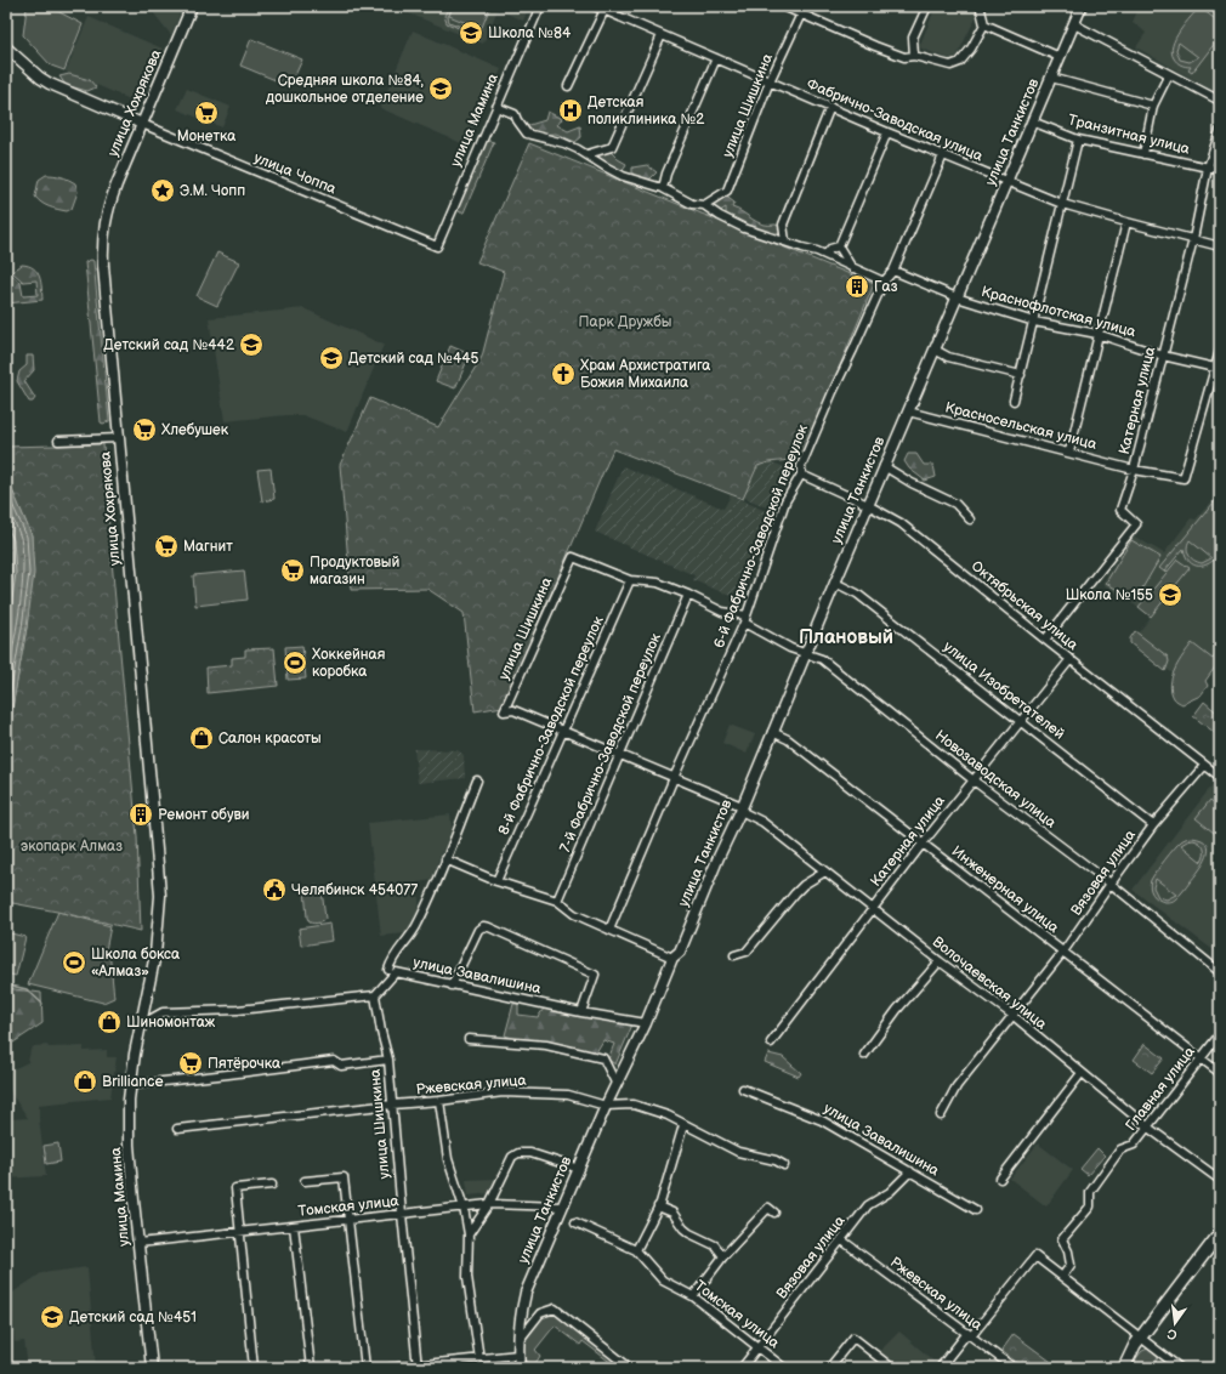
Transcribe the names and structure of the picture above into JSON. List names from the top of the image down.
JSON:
{
  "streets": {
    "street": [
      "улица Хохрякова",
      "улица Шишкина",
      "улица Мамина",
      "Фабрично-Заводская улица",
      "улица Танкистов",
      "Транзитная улица",
      "улица Чоппа",
      "Краснофлотская улица",
      "Катерная улица",
      "Красносельская улица",
      "6-й Фабрично-Заводской переулок",
      "Октябрьская улица",
      "улица Изобретателей",
      "8-й Фабрично-Заводской переулок",
      "7-й Фабрично-Заводской переулок",
      "Новозаводская улица",
      "Вязовая улица",
      "Инженерная улица",
      "улица Завалишина",
      "Волочаевская улица",
      "Ржевская улица",
      "Главная улица",
      "Томская улица"
    ]
  },
  "crossings": [
    ["улица Хохрякова", "улица Мамина"],
    ["улица Хохрякова", "улица Чоппа"],
    ["улица Шишкина", "Фабрично-Заводская улица"],
    ["улица Шишкина", "Новозаводская улица"],
    ["улица Шишкина", "улица Завалишина"],
    ["улица Шишкина", "Волочаевская улица"],
    ["улица Шишкина", "Ржевская улица"],
    ["улица Шишкина", "Томская улица"],
    ["улица Мамина", "улица Чоппа"],
    ["улица Мамина", "Томская улица"],
    ["Фабрично-Заводская улица", "улица Танкистов"],
    ["Фабрично-Заводская улица", "Катерная улица"],
    ["Фабрично-Заводская улица", "6-й Фабрично-Заводской переулок"],
    ["улица Танкистов", "Транзитная улица"],
    ["улица Танкистов", "Краснофлотская улица"],
    ["улица Танкистов", "Красносельская улица"],
    ["улица Танкистов", "Октябрьская улица"],
    ["улица Танкистов", "улица Изобретателей"],
    ["улица Танкистов", "Новозаводская улица"],
    ["улица Танкистов", "Инженерная улица"],
    ["улица Танкистов", "улица Завалишина"],
    ["улица Танкистов", "Волочаевская улица"],
    ["улица Танкистов", "Ржевская улица"],
    ["улица Танкистов", "Томская улица"],
    ["Транзитная улица", "Катерная улица"],
    ["Краснофлотская улица", "Катерная улица"],
    ["Краснофлотская улица", "Красносельская улица"],
    ["Краснофлотская улица", "6-й Фабрично-Заводской переулок"],
    ["Катерная улица", "Красносельская улица"],
    ["Катерная улица", "Октябрьская улица"],
    ["Катерная улица", "улица Изобретателей"],
    ["Катерная улица", "Новозаводская улица"],
    ["Катерная улица", "Инженерная улица"],
    ["Катерная улица", "Волочаевская улица"],
    ["6-й Фабрично-Заводской переулок", "Октябрьская улица"],
    ["6-й Фабрично-Заводской переулок", "Новозаводская улица"],
    ["6-й Фабрично-Заводской переулок", "Волочаевская улица"],
    ["Октябрьская улица", "Вязовая улица"],
    ["улица Изобретателей", "Вязовая улица"],
    ["8-й Фабрично-Заводской переулок", "Новозаводская улица"],
    ["8-й Фабрично-Заводской переулок", "Волочаевская улица"],
    ["7-й Фабрично-Заводской переулок", "Новозаводская улица"],
    ["7-й Фабрично-Заводской переулок", "Волочаевская улица"],
    ["Новозаводская улица", "Вязовая улица"],
    ["Вязовая улица", "Инженерная улица"],
    ["Вязовая улица", "улица Завалишина"],
    ["Вязовая улица", "Волочаевская улица"],
    ["Вязовая улица", "Ржевская улица"],
    ["Вязовая улица", "Томская улица"],
    ["Инженерная улица", "Главная улица"],
    ["Волочаевская улица", "Главная улица"]
  ],
  "districts": ["Плановый"],
  "parks": ["Парк Дружбы", "экопарк Алмаз"],
  "places": {
    "school or university": [
      "Школа №84",
      "Средняя школа №84, дошкольное отделение",
      "Детский сад №442",
      "Детский сад №445",
      "Школа №155",
      "Детский сад №451"
    ],
    "hospital": ["Детская поликлиника №2"],
    "supermarket": [
      "Монетка",
      "Хлебушек",
      "Магнит",
      "Продуктовый магазин",
      "Пятёрочка"
    ],
    "place": ["Э.М. Чопп"],
    "building": ["Газ", "Ремонт обуви"],
    "church": ["Храм Архистратига Божия Михаила"],
    "sports": ["Хоккейная коробка", "Школа бокса «Алмаз»"],
    "shop": ["Салон красоты", "Шиномонтаж", "Brilliance"],
    "public building": ["Челябинск 454077"]
  },
  "north": "bottom"
}
